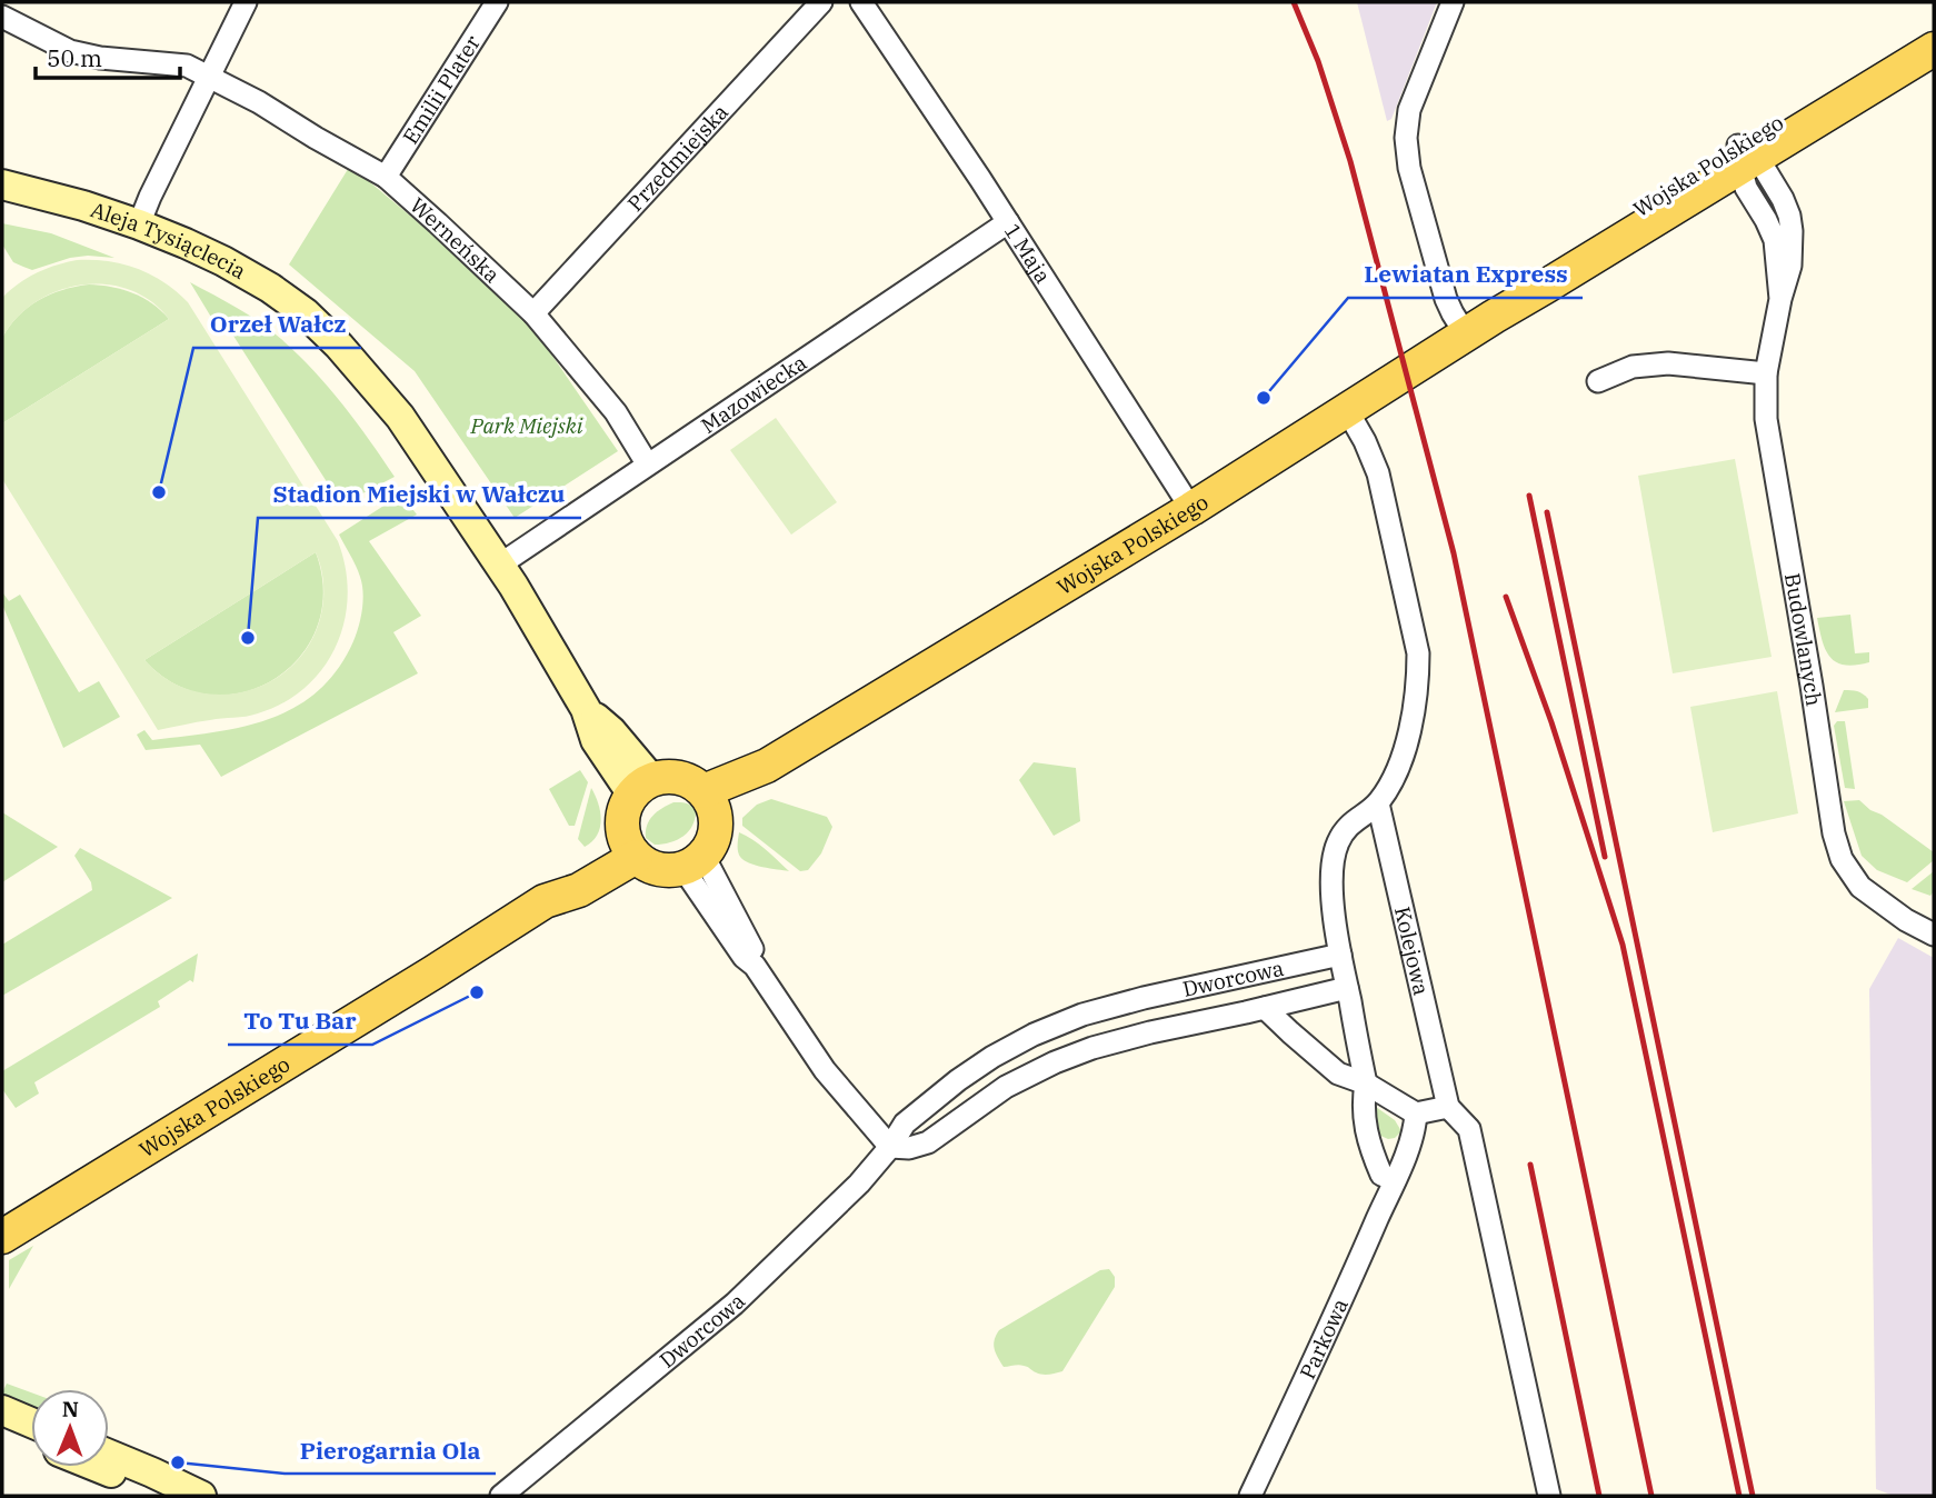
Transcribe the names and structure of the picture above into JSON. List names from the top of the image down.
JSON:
{
  "streets": {
    "main road": ["Wojska Polskiego"],
    "street": [
      "Emilii Plater",
      "Przedmiejska",
      "Werneńska",
      "Aleja Tysiąclecia",
      "1 Maja",
      "Mazowiecka",
      "Budowlanych",
      "Kolejowa",
      "Dworcowa",
      "Parkowa"
    ]
  },
  "crossings": [
    ["Emilii Plater", "Werneńska"],
    ["Przedmiejska", "Werneńska"],
    ["Wojska Polskiego", "Aleja Tysiąclecia"],
    ["Wojska Polskiego", "1 Maja"],
    ["Wojska Polskiego", "Budowlanych"],
    ["Werneńska", "Mazowiecka"],
    ["Aleja Tysiąclecia", "Mazowiecka"],
    ["1 Maja", "Mazowiecka"]
  ],
  "parks": ["Park Miejski"],
  "places": [
    "Lewiatan Express",
    "Orzeł Wałcz",
    "Stadion Miejski w Wałczu",
    "To Tu Bar",
    "Pierogarnia Ola"
  ],
  "scale_bar": "50 m",
  "north": "top"
}
